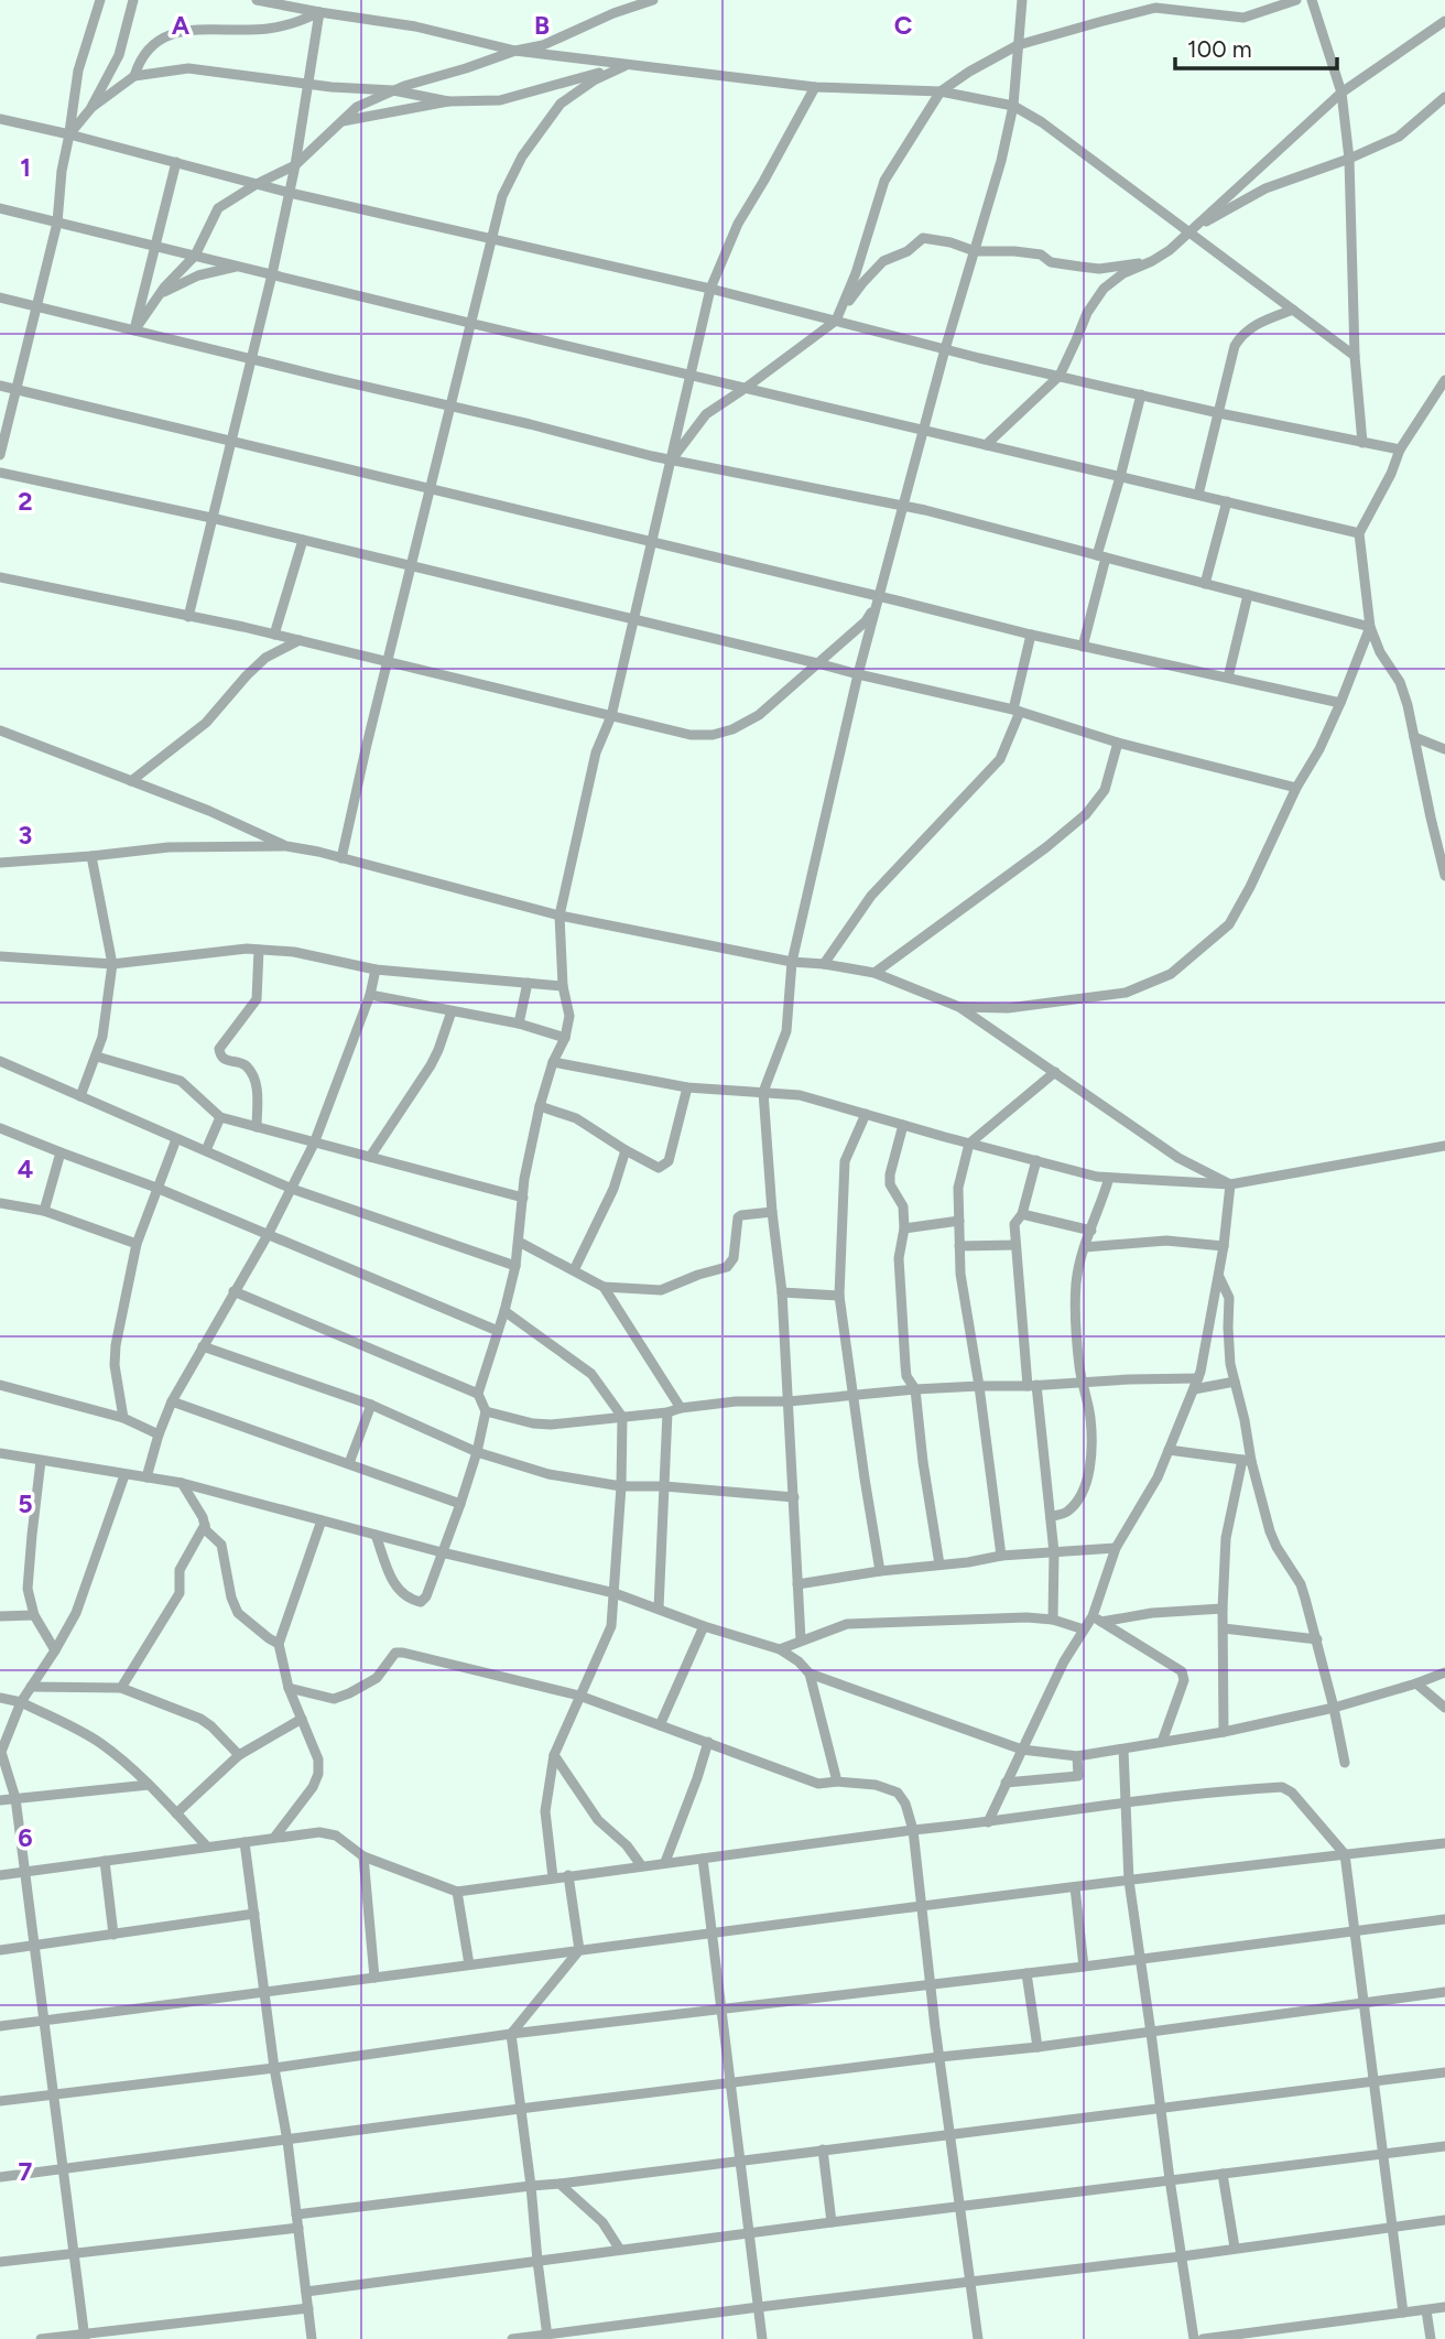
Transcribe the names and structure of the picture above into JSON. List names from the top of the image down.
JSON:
{
  "scale_bar": "100 m",
  "grid": {
    "columns": ["A", "B", "C"],
    "rows": [
      "1",
      "2",
      "3",
      "4",
      "5",
      "6",
      "7"
    ]
  }
}
